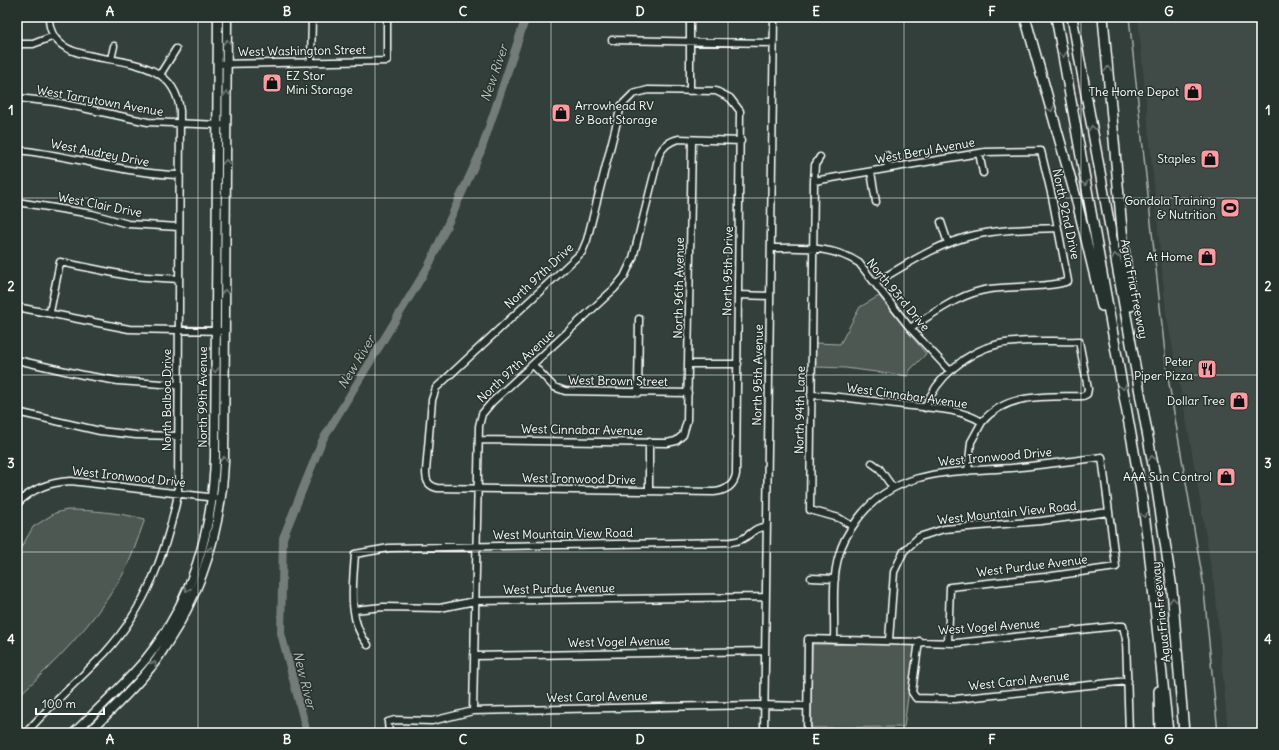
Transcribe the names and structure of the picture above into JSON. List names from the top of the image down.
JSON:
{
  "streets": {
    "highway": ["Agua Fria Freeway"],
    "main road": ["North 99th Avenue"],
    "street": [
      "West Washington Street",
      "West Tarrytown Avenue",
      "West Beryl Avenue",
      "West Audrey Drive",
      "West Clair Drive",
      "North 92nd Drive",
      "North 95th Drive",
      "North 97th Drive",
      "North 96th Avenue",
      "North 93rd Drive",
      "North 97th Avenue",
      "North 95th Avenue",
      "West Brown Street",
      "West Cinnabar Avenue",
      "North Balboa Drive",
      "North 94th Lane",
      "West Ironwood Drive",
      "West Mountain View Road",
      "West Purdue Avenue",
      "West Vogel Avenue",
      "West Carol Avenue"
    ]
  },
  "crossings": [
    ["West Washington Street", "North 99th Avenue"],
    ["West Tarrytown Avenue", "North 99th Avenue"],
    ["West Tarrytown Avenue", "North Balboa Drive"],
    ["West Beryl Avenue", "North 92nd Drive"],
    ["West Beryl Avenue", "North 94th Lane"],
    ["West Audrey Drive", "North Balboa Drive"],
    ["West Clair Drive", "North Balboa Drive"],
    ["North 92nd Drive", "North 93rd Drive"],
    ["North 95th Drive", "North 97th Drive"],
    ["North 95th Drive", "North 97th Avenue"],
    ["North 95th Drive", "West Ironwood Drive"],
    ["North 97th Drive", "West Ironwood Drive"],
    ["North 96th Avenue", "North 97th Avenue"],
    ["North 96th Avenue", "West Brown Street"],
    ["North 96th Avenue", "West Cinnabar Avenue"],
    ["North 93rd Drive", "North 95th Avenue"],
    ["North 93rd Drive", "North 94th Lane"],
    ["North 97th Avenue", "West Brown Street"],
    ["North 97th Avenue", "West Cinnabar Avenue"],
    ["North 97th Avenue", "West Ironwood Drive"],
    ["North 97th Avenue", "West Mountain View Road"],
    ["North 97th Avenue", "West Purdue Avenue"],
    ["North 97th Avenue", "West Vogel Avenue"],
    ["North 97th Avenue", "West Carol Avenue"],
    ["North 95th Avenue", "West Mountain View Road"],
    ["North 95th Avenue", "West Purdue Avenue"],
    ["North 95th Avenue", "West Vogel Avenue"],
    ["North 95th Avenue", "West Carol Avenue"],
    ["West Cinnabar Avenue", "North 94th Lane"],
    ["North 99th Avenue", "West Ironwood Drive"],
    ["North Balboa Drive", "West Ironwood Drive"],
    ["North 94th Lane", "West Ironwood Drive"],
    ["West Ironwood Drive", "West Mountain View Road"],
    ["West Ironwood Drive", "West Purdue Avenue"],
    ["West Ironwood Drive", "West Vogel Avenue"],
    ["West Mountain View Road", "West Purdue Avenue"],
    ["West Mountain View Road", "West Vogel Avenue"],
    ["West Purdue Avenue", "West Vogel Avenue"],
    ["West Vogel Avenue", "West Carol Avenue"]
  ],
  "water": ["New River"],
  "places": {
    "shop": [
      "EZ Stor Mini Storage",
      "The Home Depot",
      "Arrowhead RV & Boat Storage",
      "Staples",
      "At Home",
      "Dollar Tree",
      "AAA Sun Control"
    ],
    "sports": ["Gondola Training & Nutrition"],
    "restaurant": ["Peter Piper Pizza"]
  },
  "scale_bar": "100 m",
  "grid": {
    "columns": [
      "A",
      "B",
      "C",
      "D",
      "E",
      "F",
      "G"
    ],
    "rows": [
      "1",
      "2",
      "3",
      "4"
    ]
  }
}
